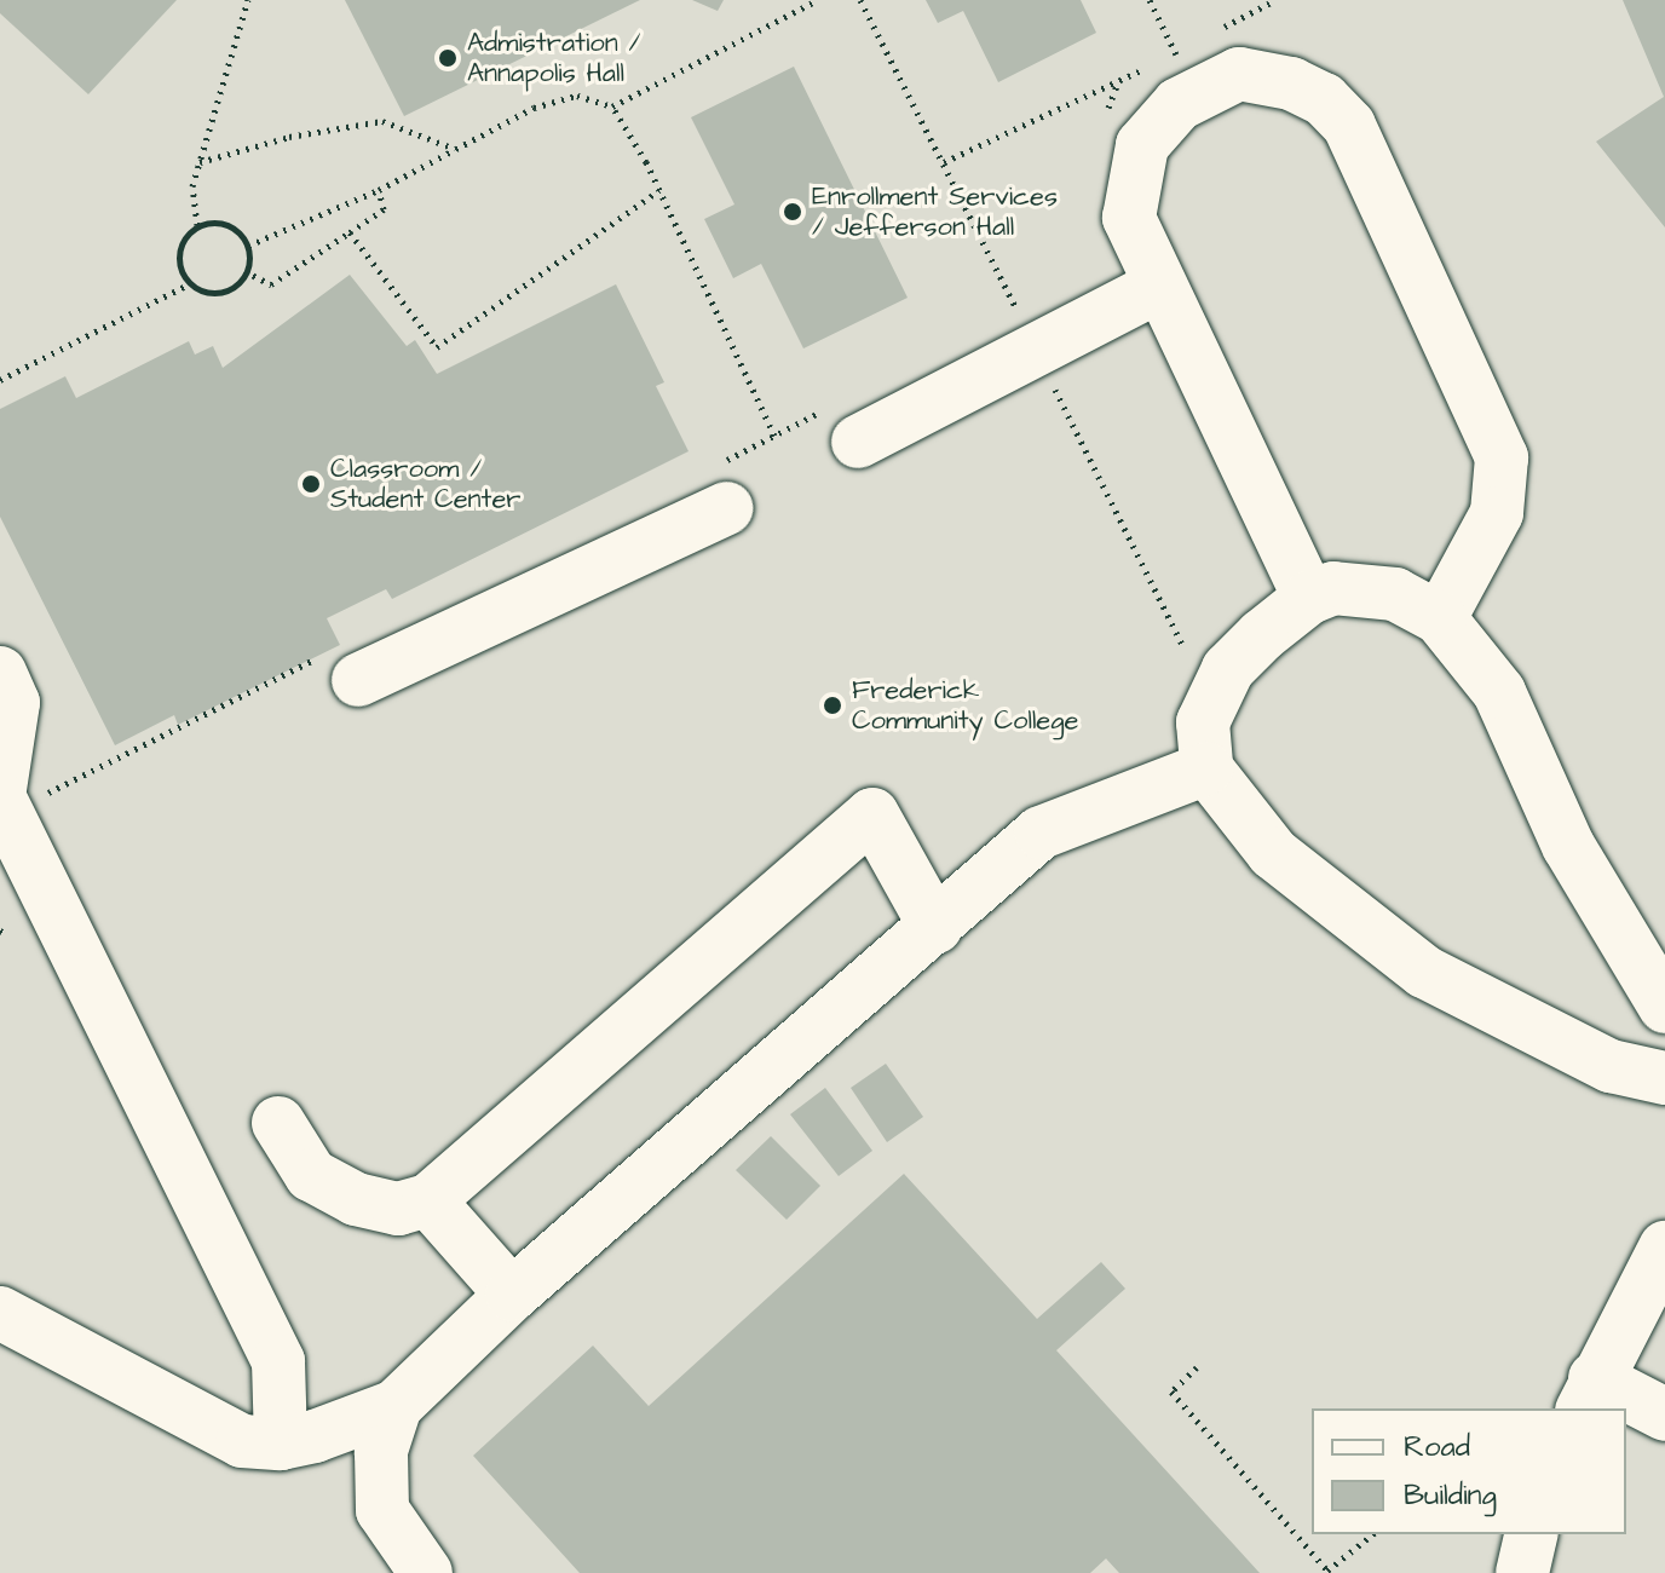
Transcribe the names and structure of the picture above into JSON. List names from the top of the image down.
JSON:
{
  "places": [
    "Admistration / Annapolis Hall",
    "Enrollment Services / Jefferson Hall",
    "Classroom / Student Center",
    "Frederick Community College"
  ],
  "legend": ["Road", "Building"]
}
